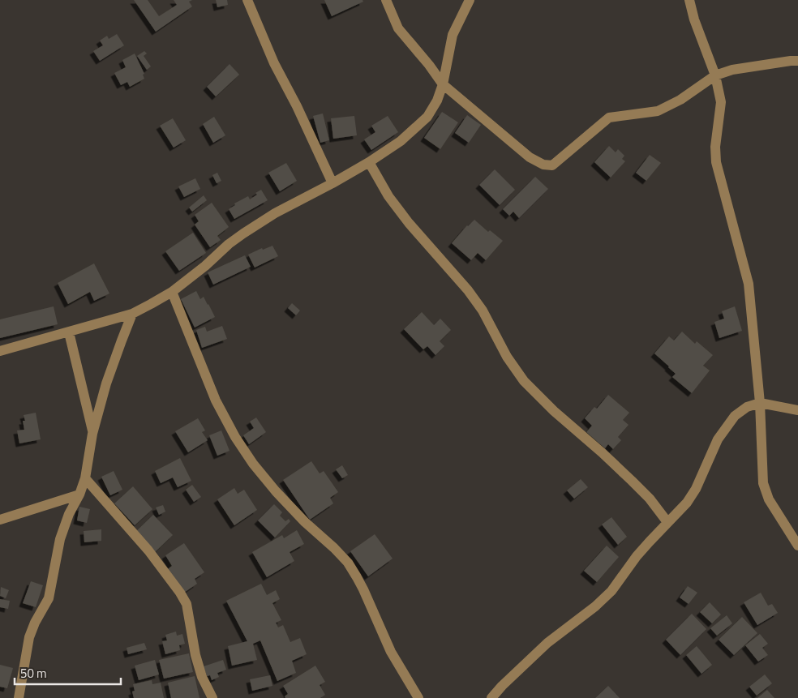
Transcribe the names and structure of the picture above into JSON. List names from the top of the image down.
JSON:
{
  "scale_bar": "50 m"
}
